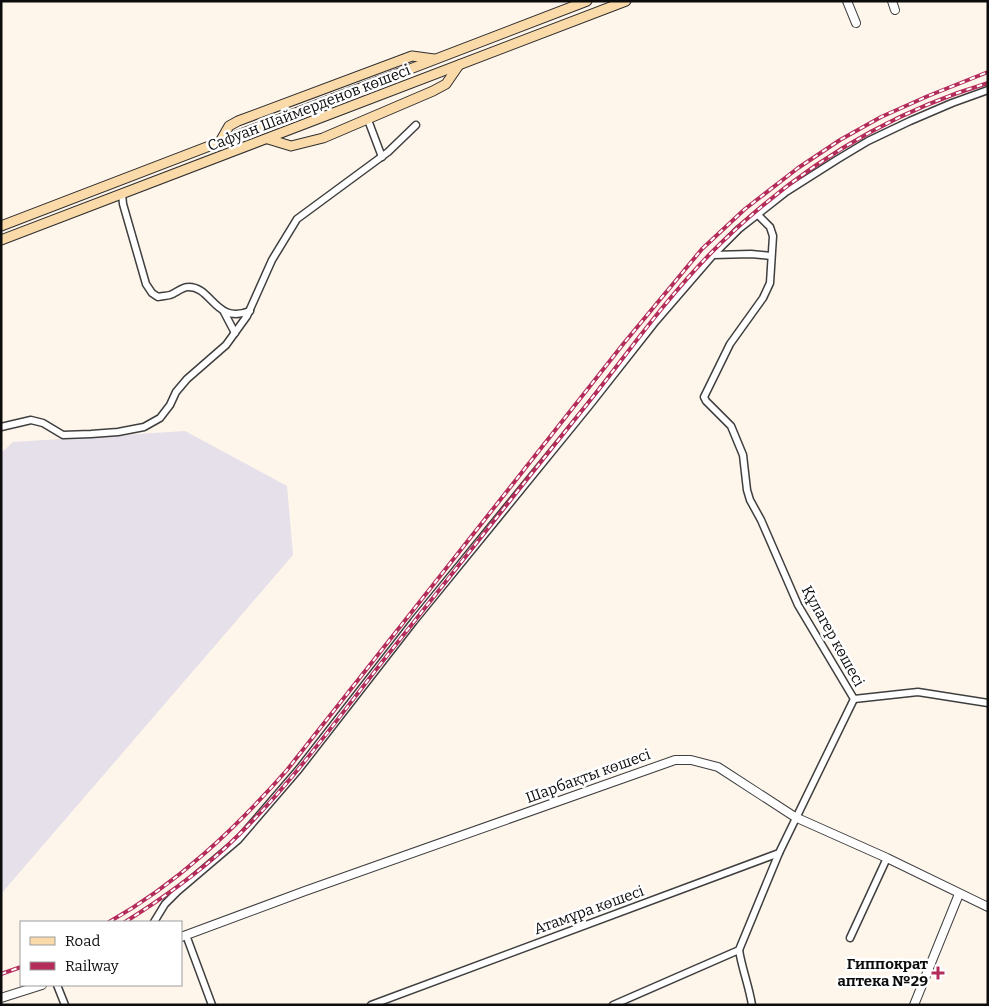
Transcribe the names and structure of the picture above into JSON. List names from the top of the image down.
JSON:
{
  "streets": {
    "main road": ["Сафуан Шаймерденов көшесі"],
    "street": ["Құлагер көшесі", "Шарбақты көшесі", "Атамұра көшесі"]
  },
  "crossings": [
    ["Құлагер көшесі", "Шарбақты көшесі"]
  ],
  "places": {
    "health": ["Гиппократ аптека №29"]
  },
  "legend": ["Road", "Railway"]
}
